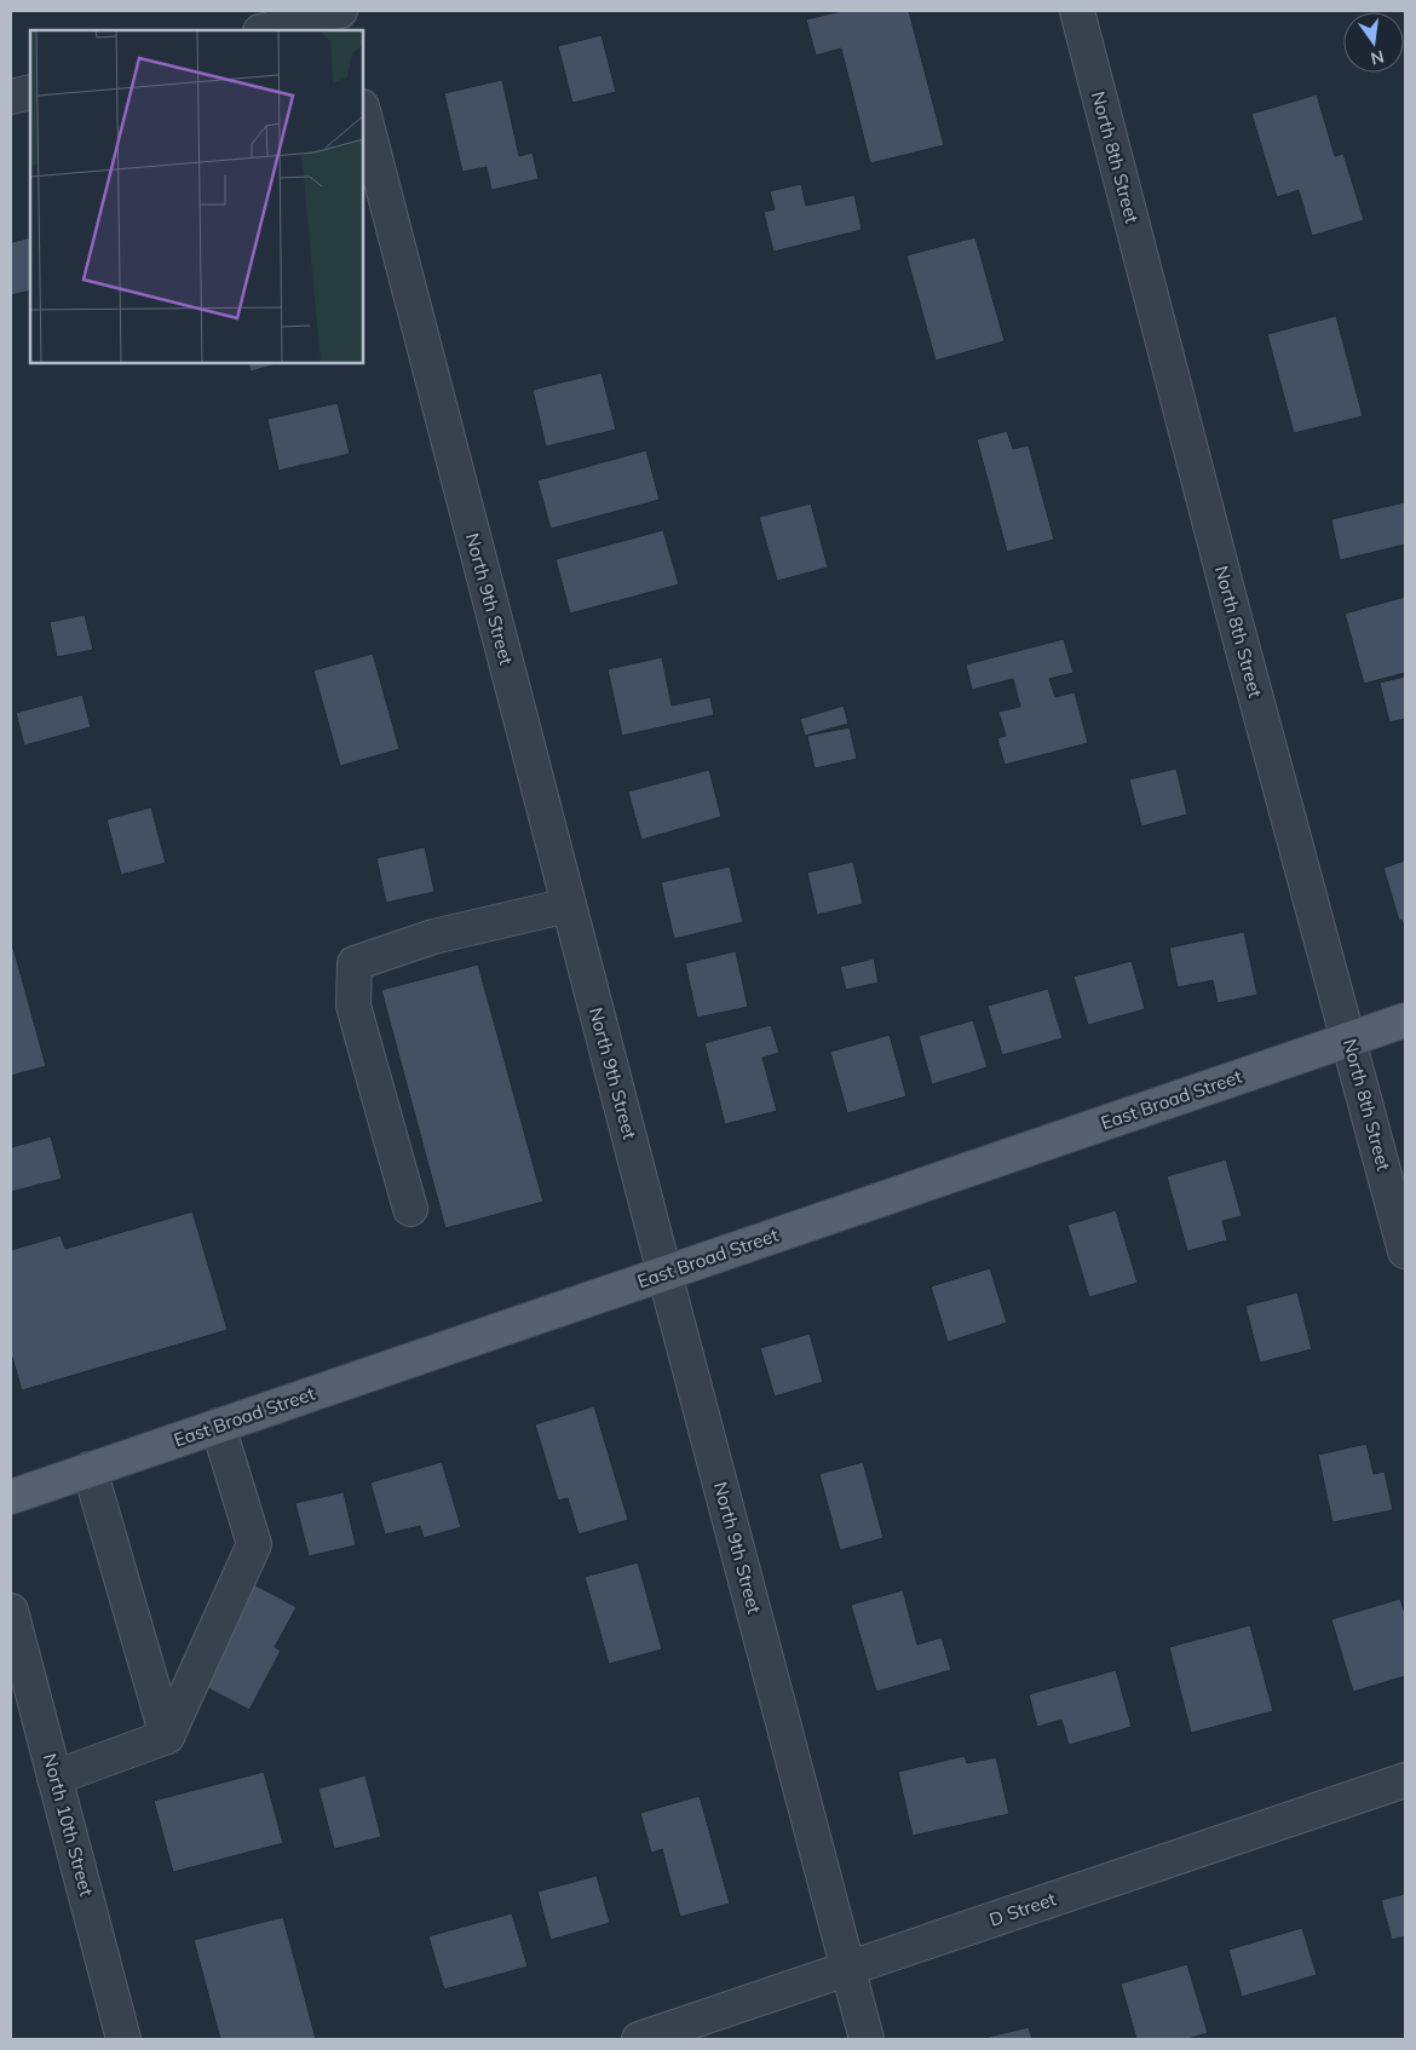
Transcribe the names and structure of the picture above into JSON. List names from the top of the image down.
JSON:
{
  "streets": {
    "main road": ["East Broad Street"],
    "street": [
      "North 8th Street",
      "North 9th Street",
      "North 10th Street",
      "D Street"
    ]
  },
  "crossings": [
    ["North 8th Street", "East Broad Street"],
    ["North 9th Street", "East Broad Street"],
    ["North 9th Street", "D Street"]
  ],
  "north": "bottom"
}
